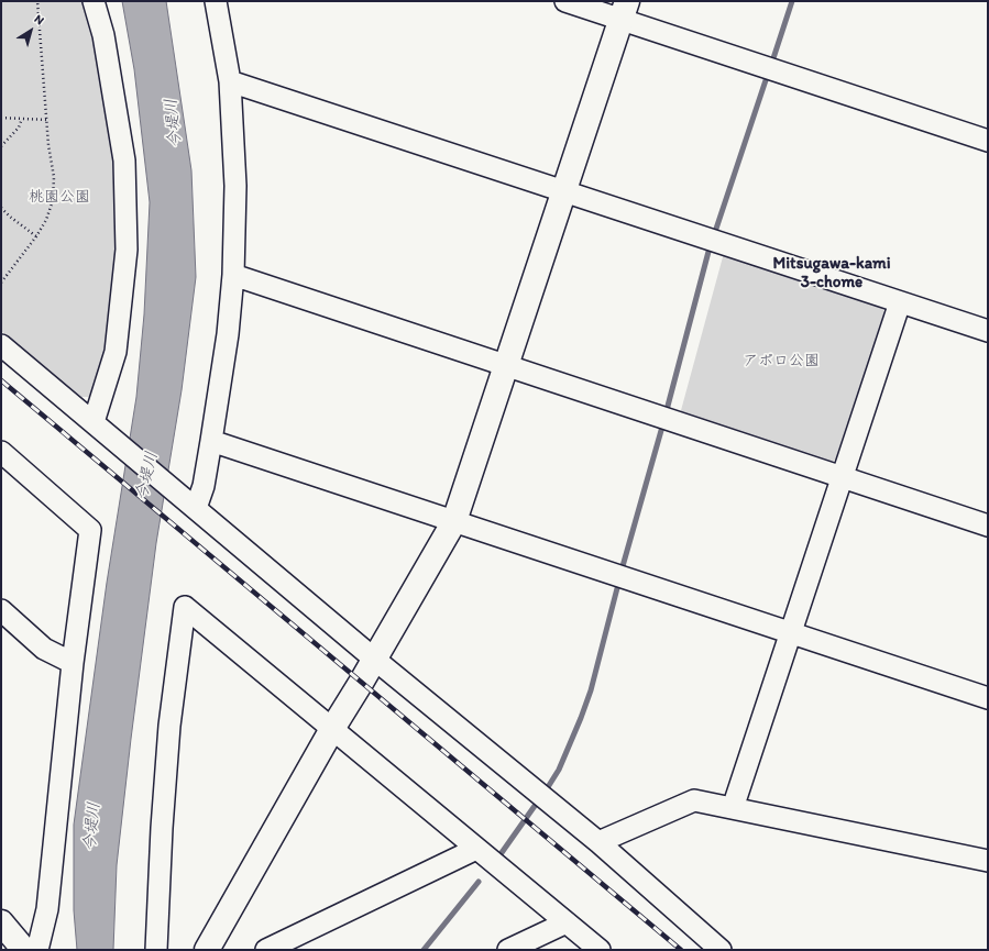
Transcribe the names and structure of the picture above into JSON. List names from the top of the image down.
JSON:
{
  "districts": ["Mitsugawa-kami 3-chome"],
  "water": ["今堤川"],
  "parks": ["桃園公園", "アポロ公園"],
  "north": "top right"
}
